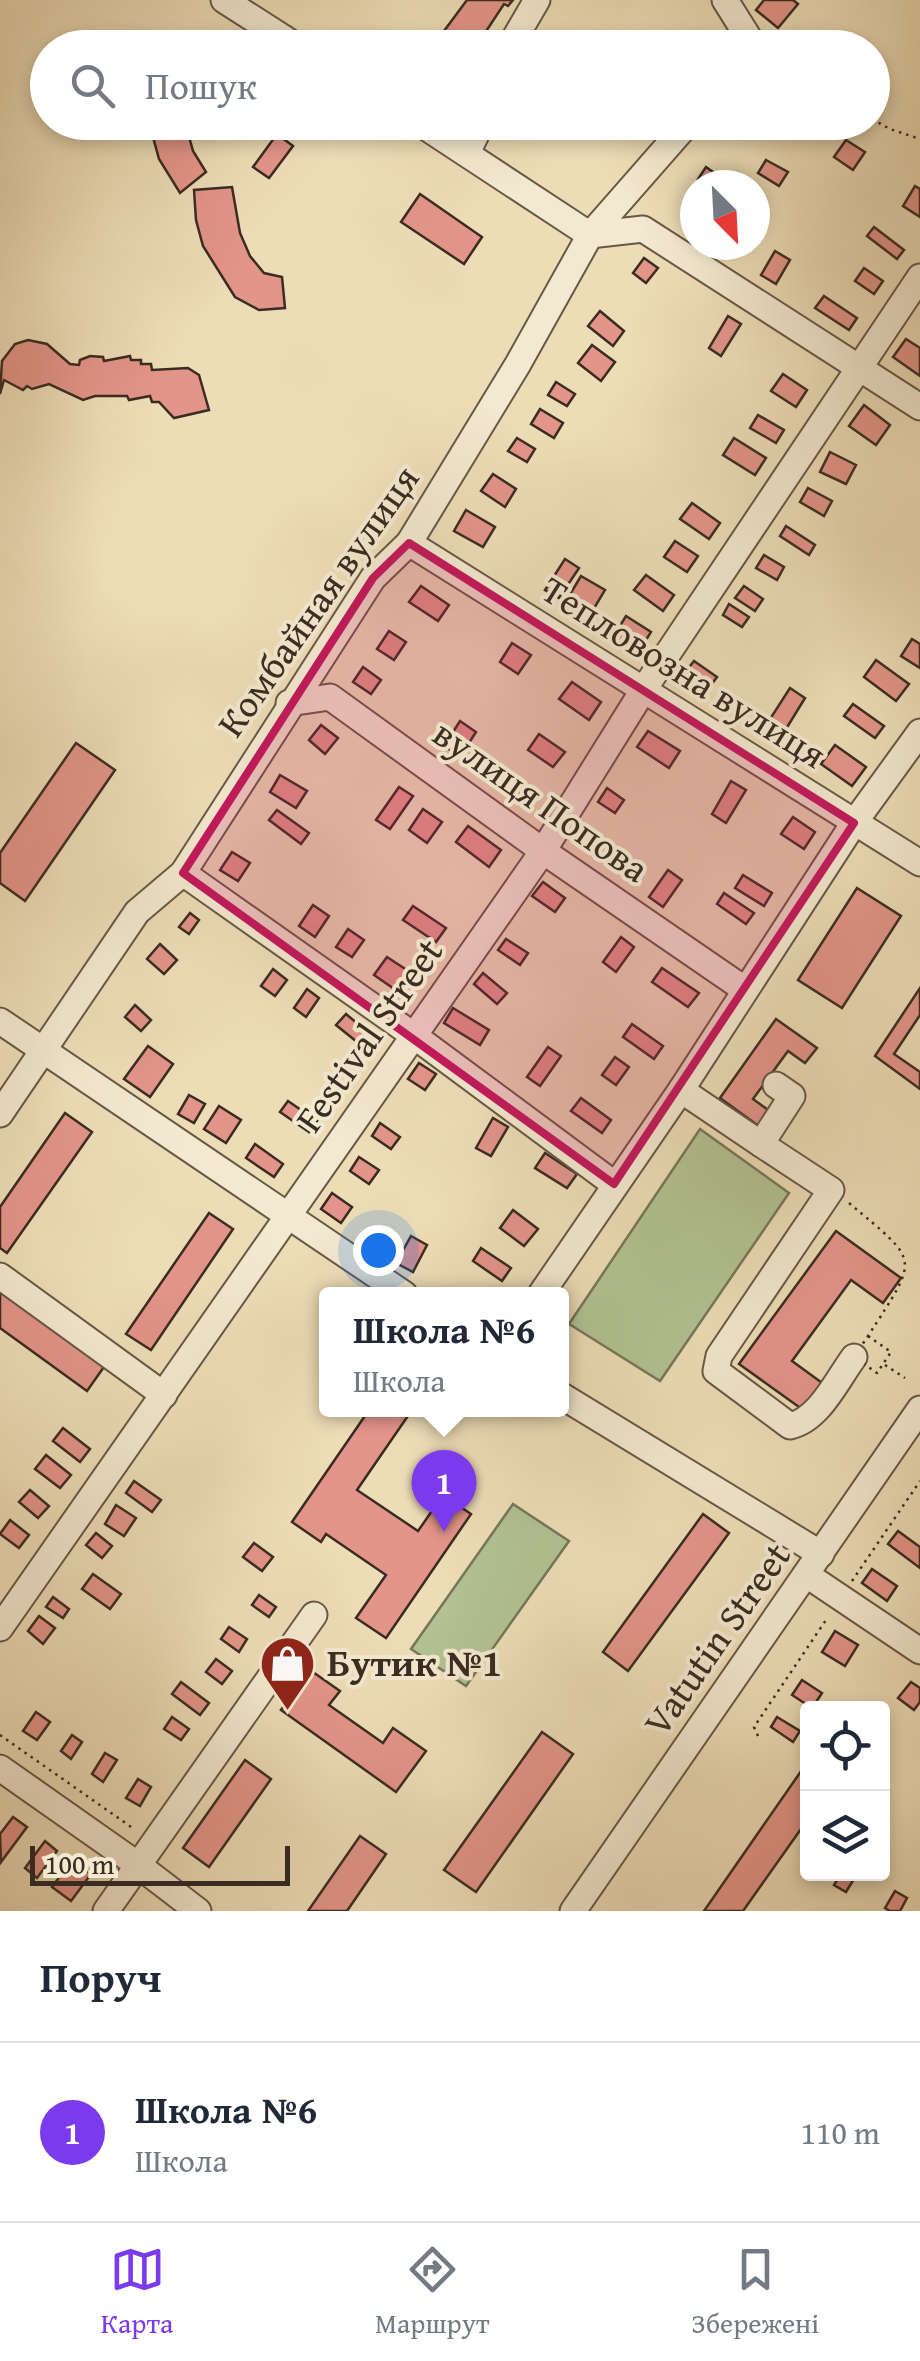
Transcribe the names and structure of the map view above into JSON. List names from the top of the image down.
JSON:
{
  "streets": {
    "street": [
      "Комбайная вулиця",
      "Тепловозна вулиця",
      "вулиця Попова",
      "Festival Street",
      "Vatutin Street"
    ]
  },
  "crossings": [
    ["Комбайная вулиця", "Тепловозна вулиця"],
    ["Комбайная вулиця", "вулиця Попова"],
    ["Тепловозна вулиця", "Festival Street"],
    ["вулиця Попова", "Festival Street"]
  ],
  "places": {
    "shop": ["Бутик №1"]
  },
  "scale_bar": "100 m",
  "north": "bottom right",
  "page": {
    "search": "Пошук",
    "popup": ["Школа №6", "Школа"],
    "pins": "1",
    "scale": "100 m",
    "heading": "Поруч",
    "list": [
      {
        "mark": "1",
        "name": "Школа №6",
        "note": "Школа",
        "value": "110 m"
      }
    ],
    "nav": ["Карта", "Маршрут", "Збережені"]
  }
}
